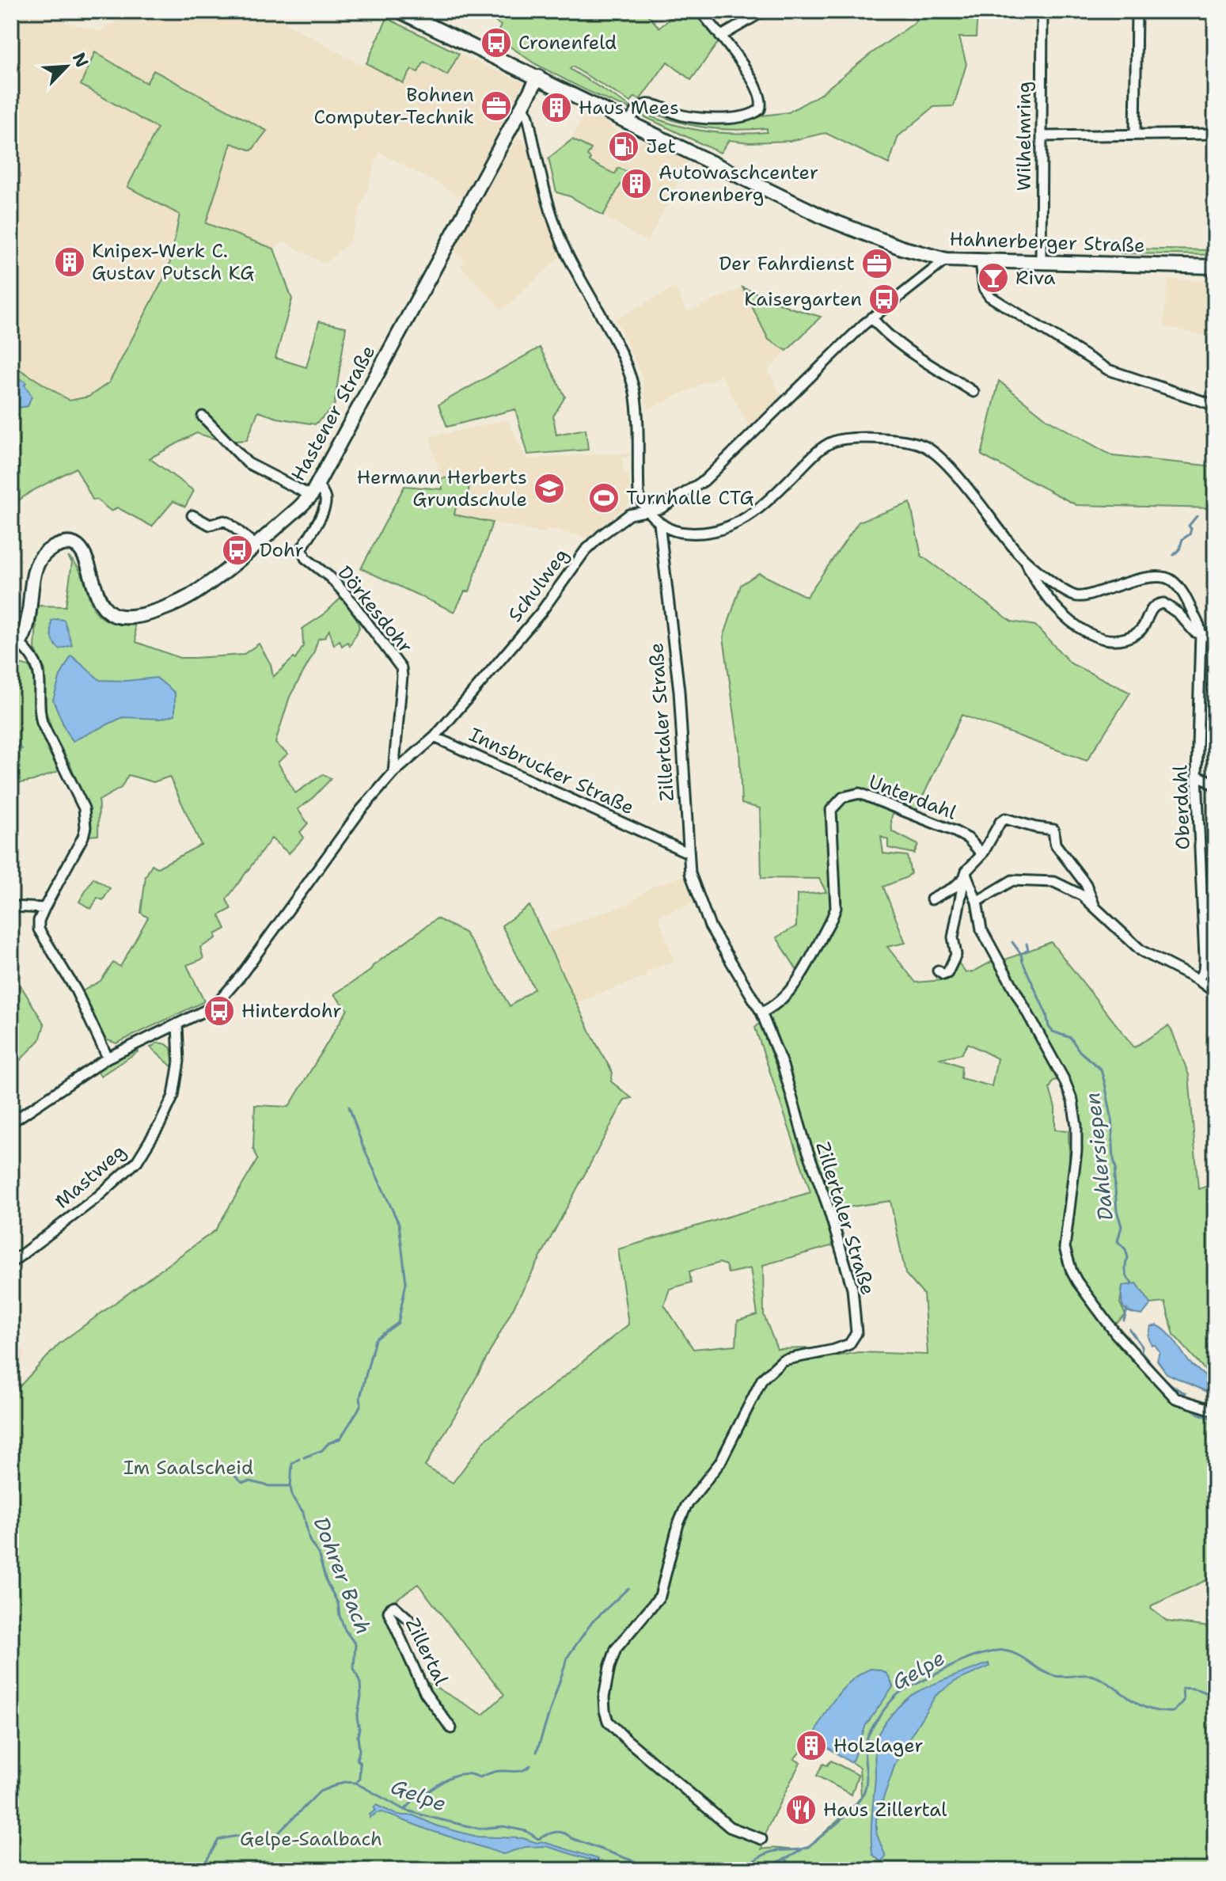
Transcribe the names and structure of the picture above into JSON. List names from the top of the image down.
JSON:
{
  "streets": {
    "main road": ["Hahnerberger Straße", "Hastener Straße"],
    "street": [
      "Wilhelmring",
      "Schulweg",
      "Dörkesdohr",
      "Zillertaler Straße",
      "Innsbrucker Straße",
      "Unterdahl",
      "Oberdahl",
      "Mastweg",
      "Zillertal"
    ]
  },
  "crossings": [
    ["Wilhelmring", "Hahnerberger Straße"],
    ["Hahnerberger Straße", "Hastener Straße"],
    ["Hahnerberger Straße", "Schulweg"],
    ["Hastener Straße", "Dörkesdohr"],
    ["Schulweg", "Dörkesdohr"],
    ["Schulweg", "Innsbrucker Straße"],
    ["Schulweg", "Mastweg"],
    ["Zillertaler Straße", "Innsbrucker Straße"],
    ["Zillertaler Straße", "Unterdahl"]
  ],
  "water": ["Dahlersiepen", "Dohrer Bach", "Gelpe"],
  "parks": ["Im Saalscheid", "Gelpe-Saalbach"],
  "places": {
    "bus stop": [
      "Cronenfeld",
      "Kaisergarten",
      "Dohr",
      "Hinterdohr"
    ],
    "office": ["Bohnen Computer-Technik", "Der Fahrdienst"],
    "building": [
      "Haus Mees",
      "Autowaschcenter Cronenberg",
      "Knipex-Werk C. Gustav Putsch KG",
      "Holzlager"
    ],
    "fuel station": ["Jet"],
    "bar": ["Riva"],
    "school or university": ["Hermann Herberts Grundschule"],
    "sports": ["Turnhalle CTG"],
    "restaurant": ["Haus Zillertal"]
  },
  "north": "top right"
}
